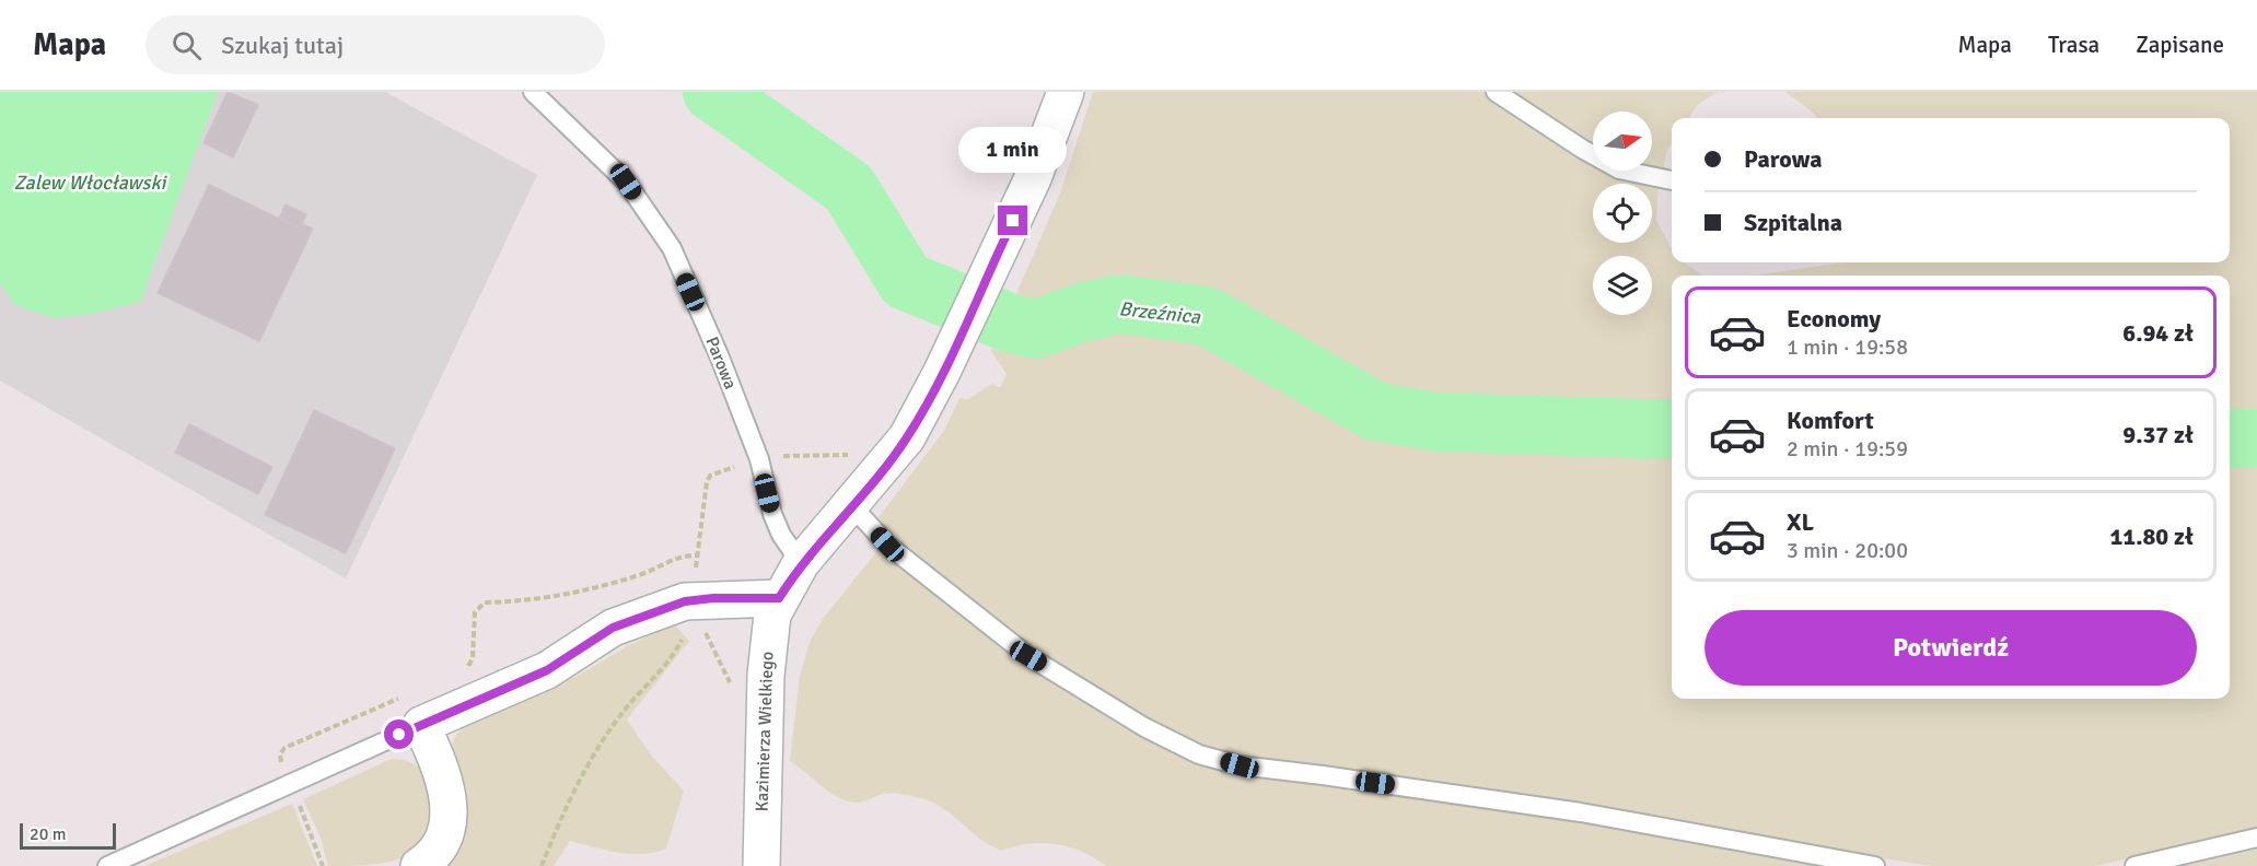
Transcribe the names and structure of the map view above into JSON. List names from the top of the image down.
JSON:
{
  "streets": {
    "street": ["Kazimierza Wielkiego"],
    "lane": ["Parowa"]
  },
  "crossings": [
    ["Parowa", "Kazimierza Wielkiego"]
  ],
  "water": ["Zalew Włocławski", "Brzeźnica"],
  "scale_bar": "20 m",
  "north": "right",
  "page": {
    "header": "Mapa",
    "search": "Szukaj tutaj",
    "nav": ["Mapa", "Trasa", "Zapisane"],
    "banner": ["Parowa", "Szpitalna"],
    "bubble": "1 min",
    "list": [
      {
        "name": "Economy",
        "note": "1 min · 19:58",
        "value": "6.94 zł"
      },
      {
        "name": "Komfort",
        "note": "2 min · 19:59",
        "value": "9.37 zł"
      },
      {
        "name": "XL",
        "note": "3 min · 20:00",
        "value": "11.80 zł"
      }
    ],
    "buttons": "Potwierdź",
    "scale": "20 m"
  }
}
